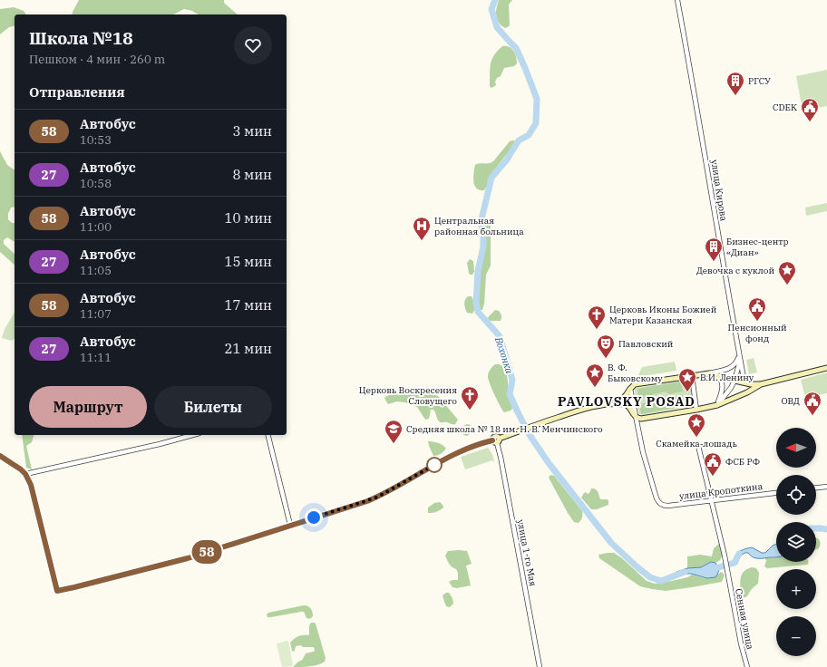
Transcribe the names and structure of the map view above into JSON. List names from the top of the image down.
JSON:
{
  "streets": {
    "street": [
      "улица Кирова",
      "улица Кропоткина",
      "улица 1-го Мая",
      "Сенная улица"
    ]
  },
  "crossings": [
    ["улица Кропоткина", "Сенная улица"]
  ],
  "districts": ["PAVLOVSKY POSAD"],
  "water": ["Вохонка"],
  "places": {
    "building": ["РГСУ", "Бизнес-центр «Диан»"],
    "public building": [
      "CDEK",
      "Пенсионный фонд",
      "ОВД",
      "ФСБ РФ"
    ],
    "hospital": ["Центральная районная больница"],
    "place": [
      "Девочка с куклой",
      "В. Ф. Быковскому",
      "В.И. Ленину",
      "Скамейка-лошадь"
    ],
    "church": ["Церковь Иконы Божией Матери Казанская", "Церковь Воскресения Словущего"],
    "theatre": ["Павловский"],
    "school or university": ["Средняя школа № 18 им. Н. В. Менчинского"]
  },
  "lines": ["bus line 58"],
  "north": "left",
  "page": {
    "on_map": "58",
    "heading": [
      ["Школа №18", "Пешком · 4 мин · 260 m"],
      "Отправления"
    ],
    "list": [
      {
        "mark": "58",
        "name": "Автобус",
        "note": "10:53",
        "value": "3 мин"
      },
      {
        "mark": "27",
        "name": "Автобус",
        "note": "10:58",
        "value": "8 мин"
      },
      {
        "mark": "58",
        "name": "Автобус",
        "note": "11:00",
        "value": "10 мин"
      },
      {
        "mark": "27",
        "name": "Автобус",
        "note": "11:05",
        "value": "15 мин"
      },
      {
        "mark": "58",
        "name": "Автобус",
        "note": "11:07",
        "value": "17 мин"
      },
      {
        "mark": "27",
        "name": "Автобус",
        "note": "11:11",
        "value": "21 мин"
      }
    ],
    "buttons": ["Маршрут", "Билеты"],
    "map_buttons": ["+", "−"]
  }
}
